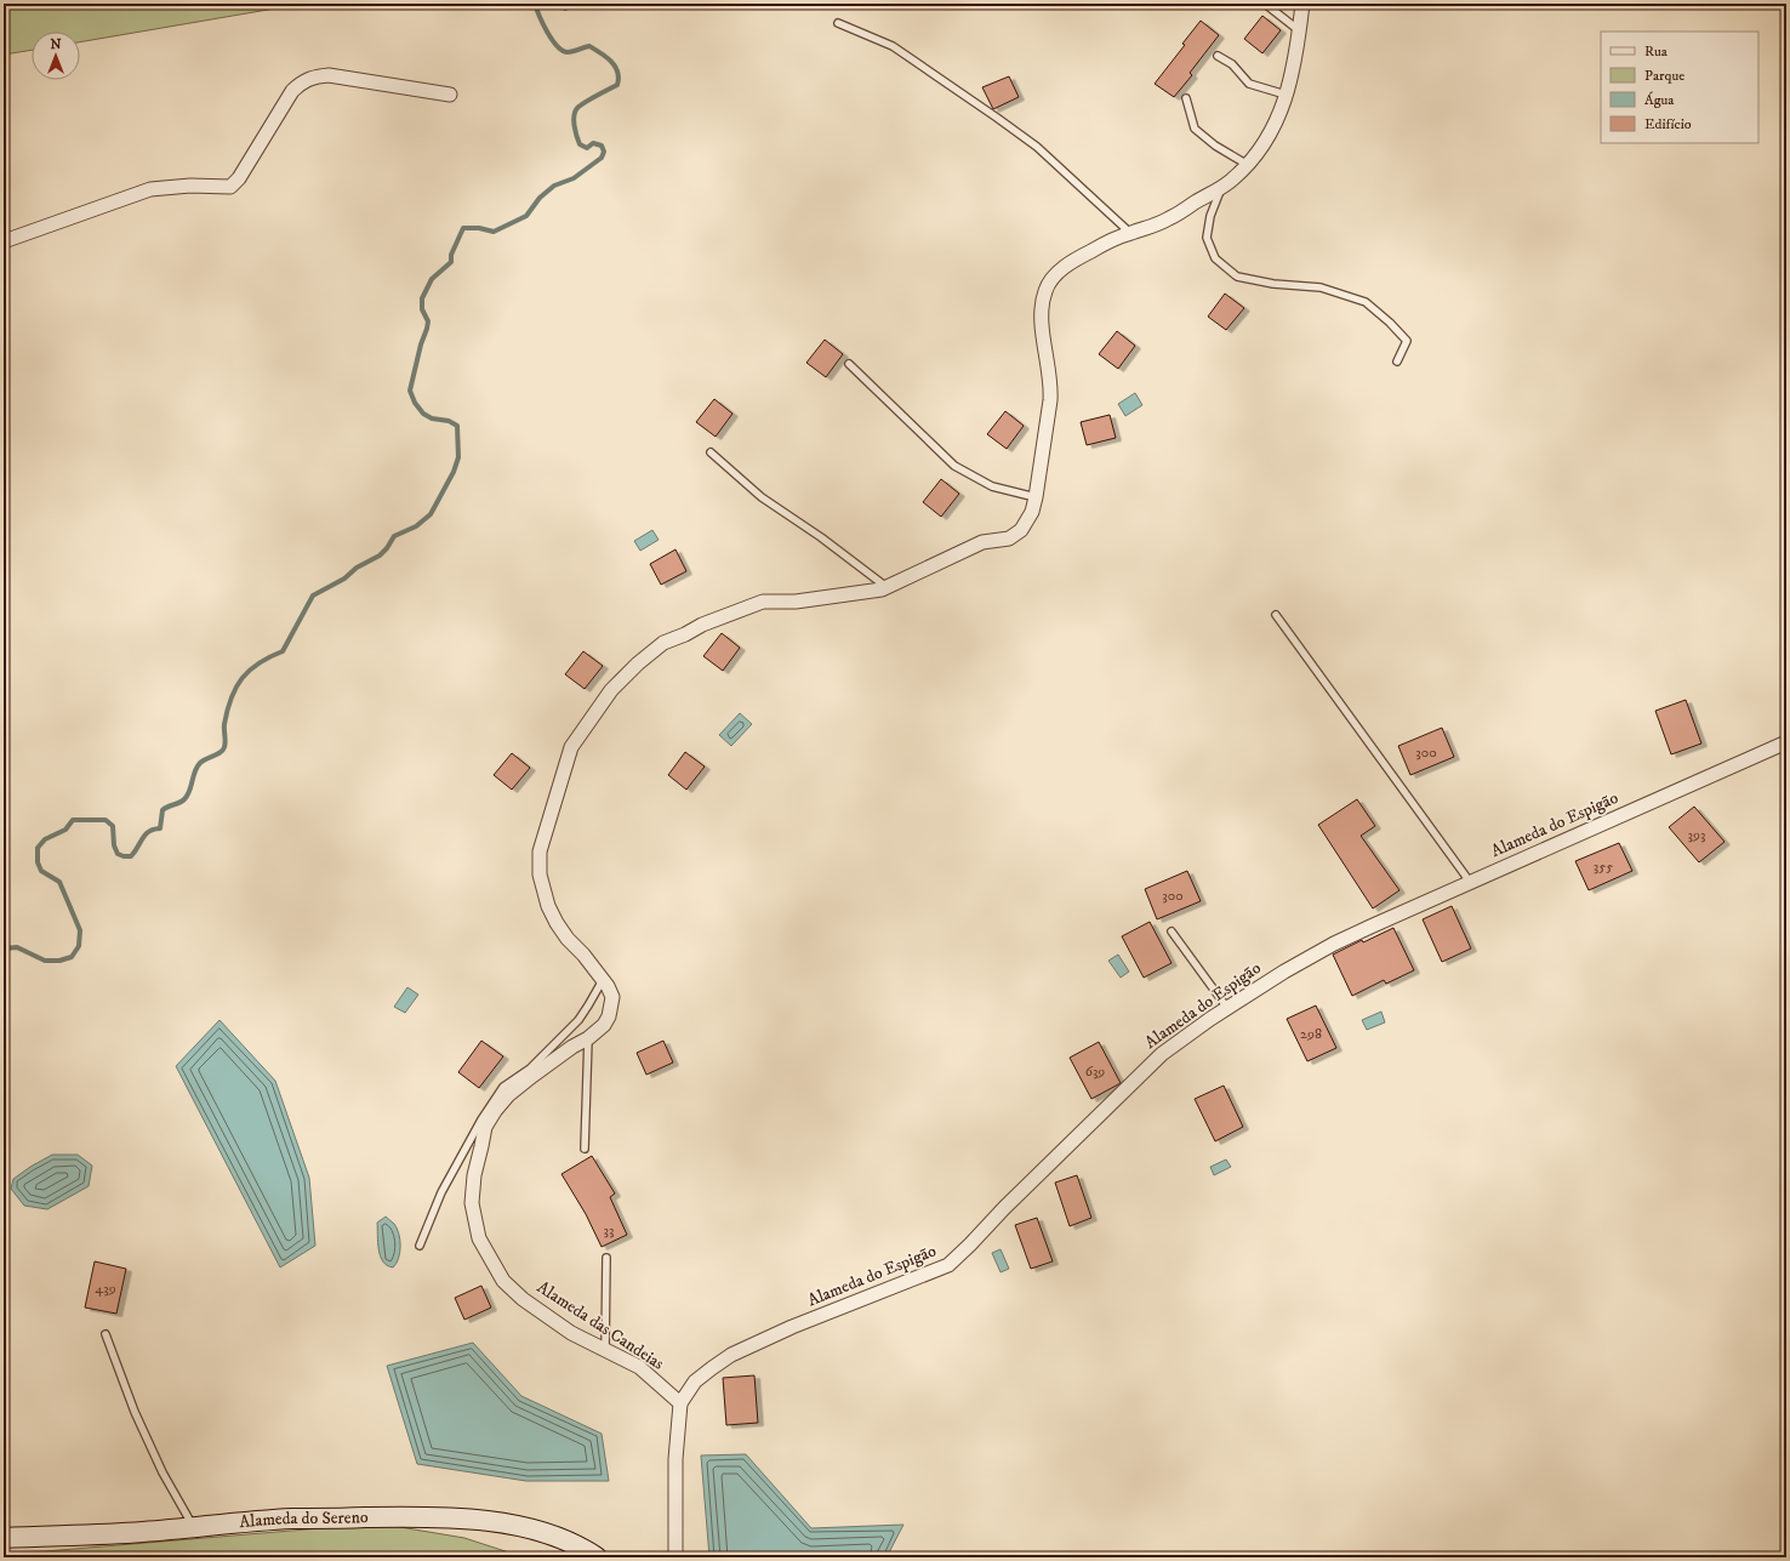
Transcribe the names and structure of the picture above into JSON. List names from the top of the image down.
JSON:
{
  "streets": {
    "street": ["Alameda do Espigão", "Alameda das Candeias", "Alameda do Sereno"]
  },
  "crossings": [
    ["Alameda do Espigão", "Alameda das Candeias"]
  ],
  "house_numbers": [
    "300",
    "393",
    "355",
    "300",
    "298",
    "639",
    "33",
    "439"
  ],
  "legend": [
    "Rua",
    "Parque",
    "Água",
    "Edifício"
  ],
  "north": "top"
}
